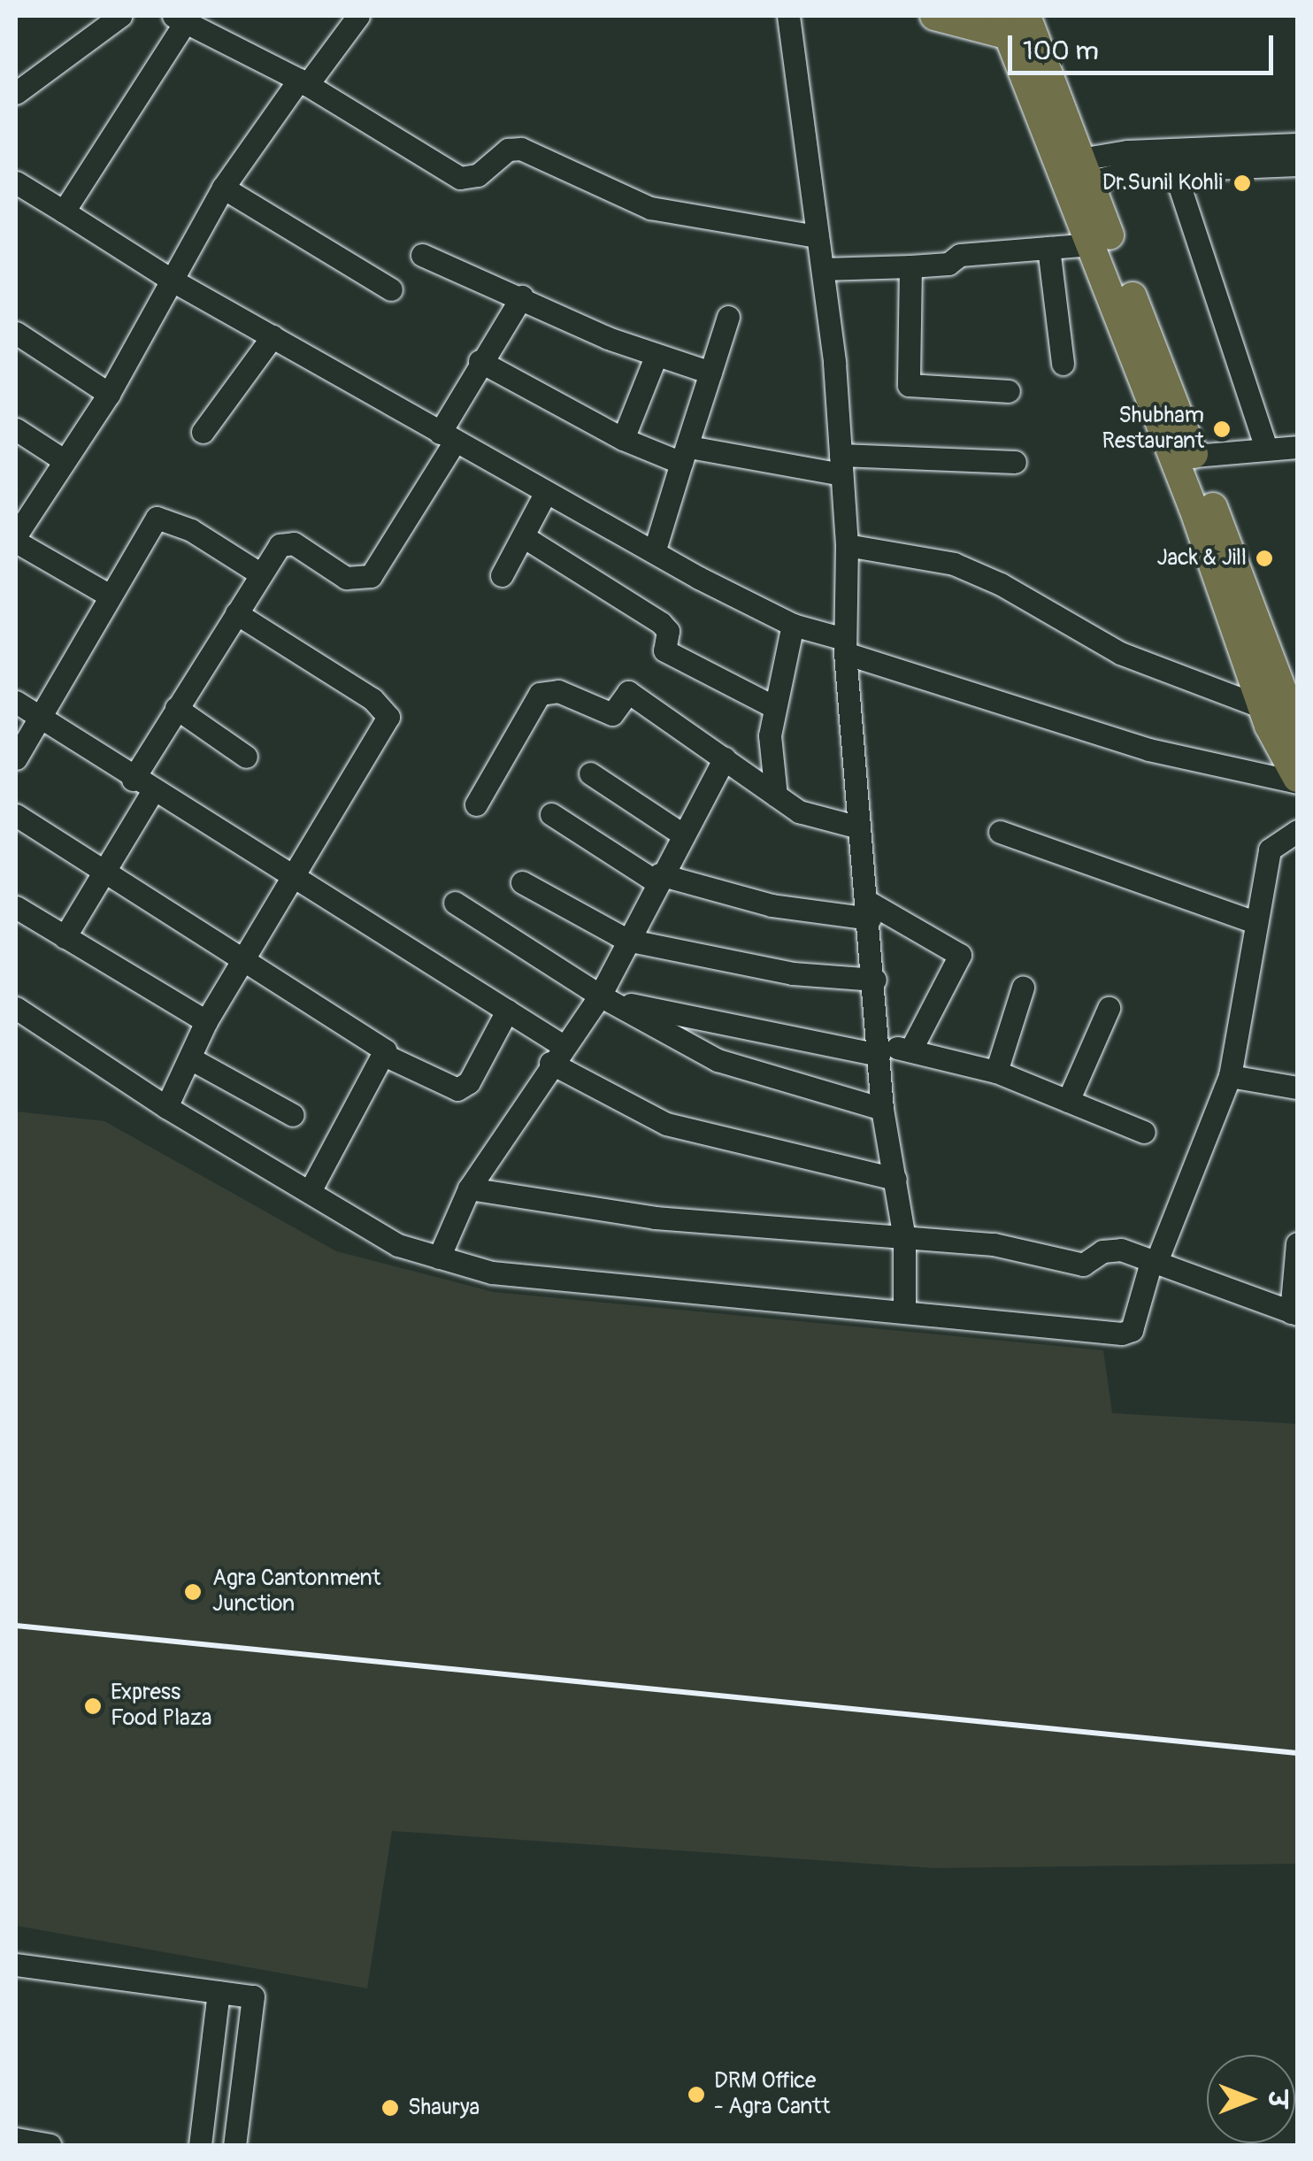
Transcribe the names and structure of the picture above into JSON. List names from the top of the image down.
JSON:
{
  "places": [
    "Dr.Sunil Kohli",
    "Shubham Restaurant",
    "Jack & Jill",
    "Agra Cantonment Junction",
    "Express Food Plaza",
    "DRM Office - Agra Cantt",
    "Shaurya"
  ],
  "scale_bar": "100 m",
  "north": "right"
}
